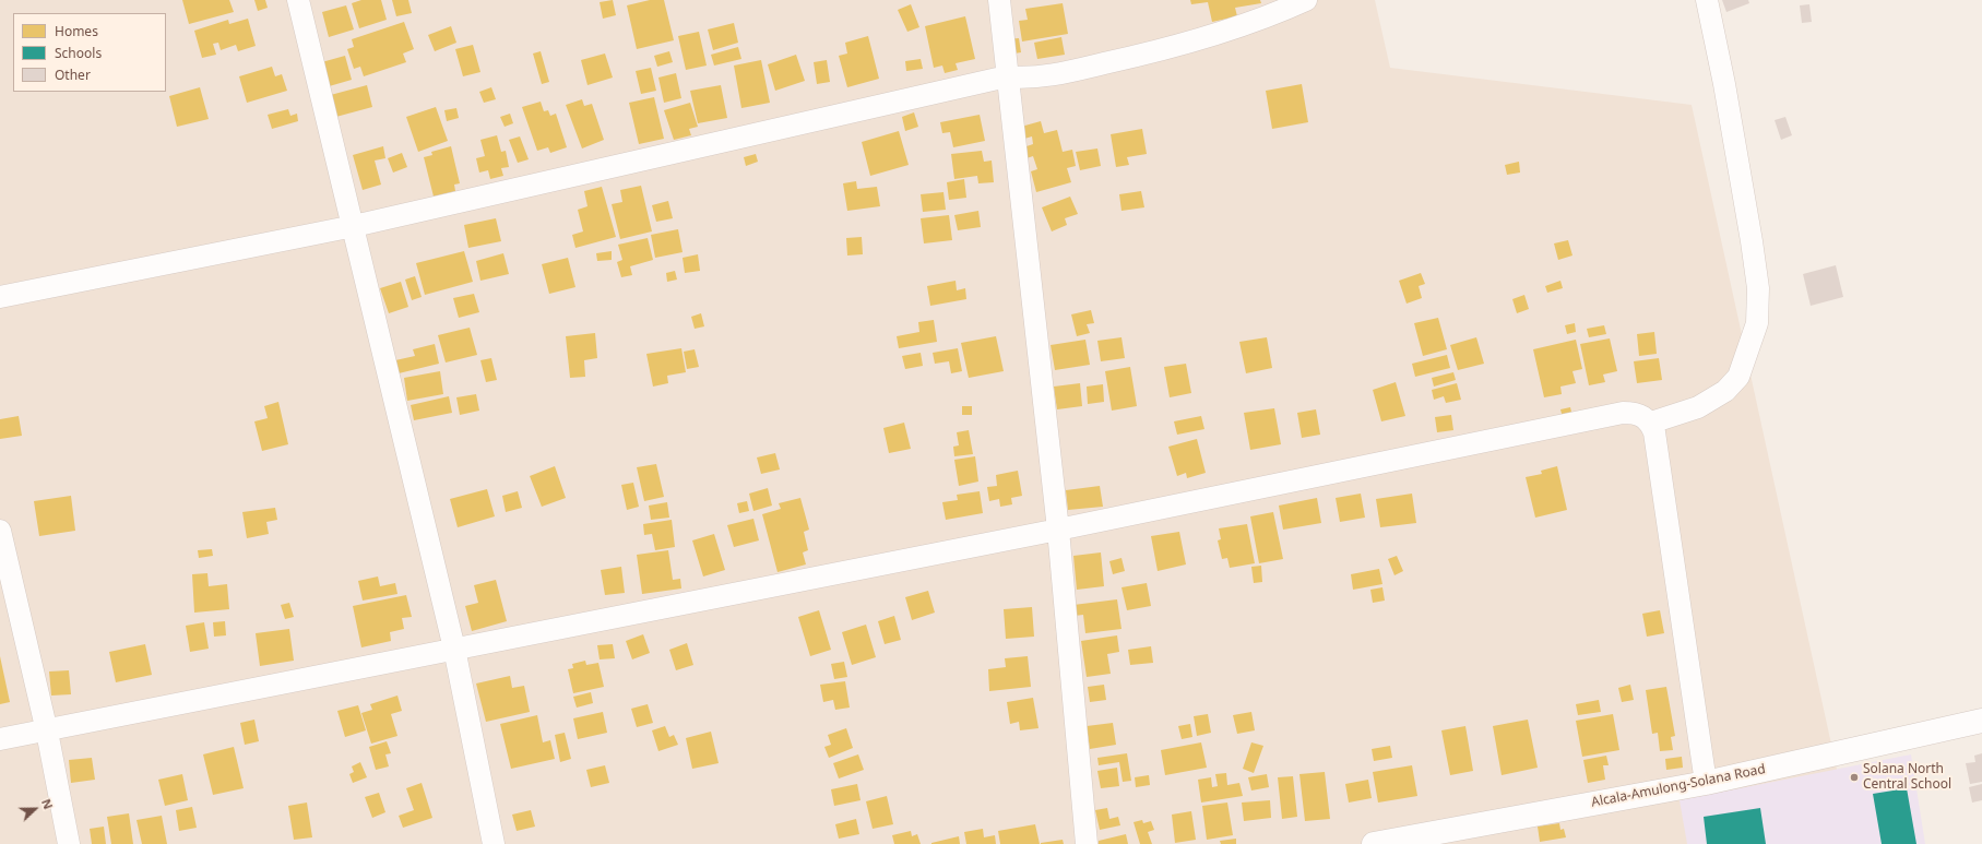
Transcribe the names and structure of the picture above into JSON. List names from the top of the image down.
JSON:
{
  "streets": {
    "main road": ["Alcala-Amulong-Solana Road"]
  },
  "places": ["Solana North Central School"],
  "legend": ["Homes", "Schools", "Other"],
  "north": "right"
}
